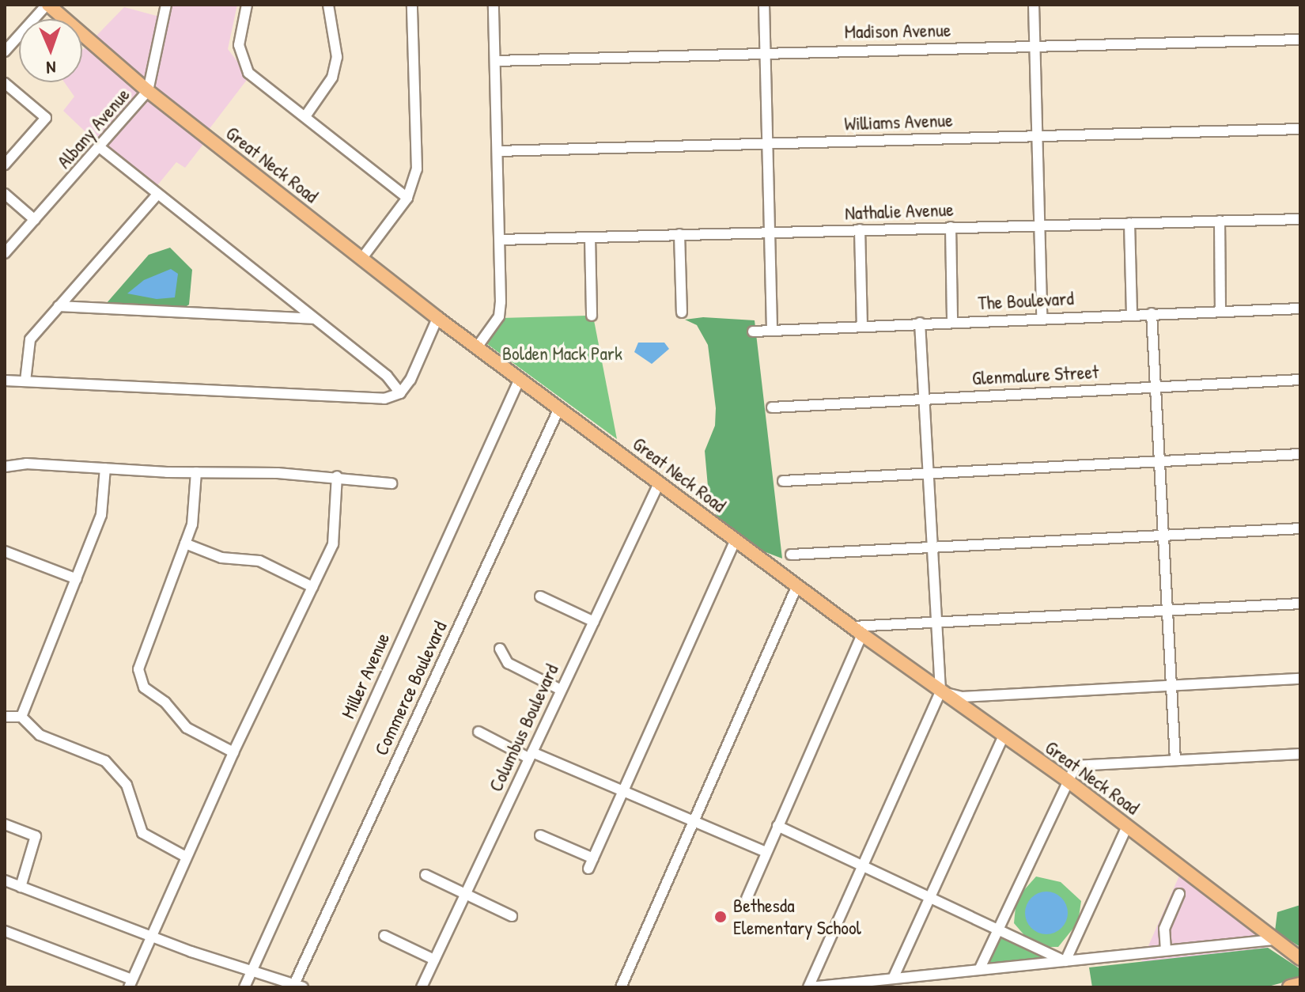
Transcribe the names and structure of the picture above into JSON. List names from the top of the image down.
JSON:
{
  "streets": {
    "main road": ["Great Neck Road"],
    "street": [
      "Madison Avenue",
      "Williams Avenue",
      "Albany Avenue",
      "Nathalie Avenue",
      "The Boulevard",
      "Glenmalure Street",
      "Miller Avenue",
      "Commerce Boulevard",
      "Columbus Boulevard"
    ]
  },
  "crossings": [
    ["Albany Avenue", "Great Neck Road"],
    ["Great Neck Road", "Miller Avenue"],
    ["Great Neck Road", "Commerce Boulevard"],
    ["Great Neck Road", "Columbus Boulevard"]
  ],
  "parks": ["Bolden Mack Park"],
  "places": ["Bethesda Elementary School"],
  "north": "bottom"
}
